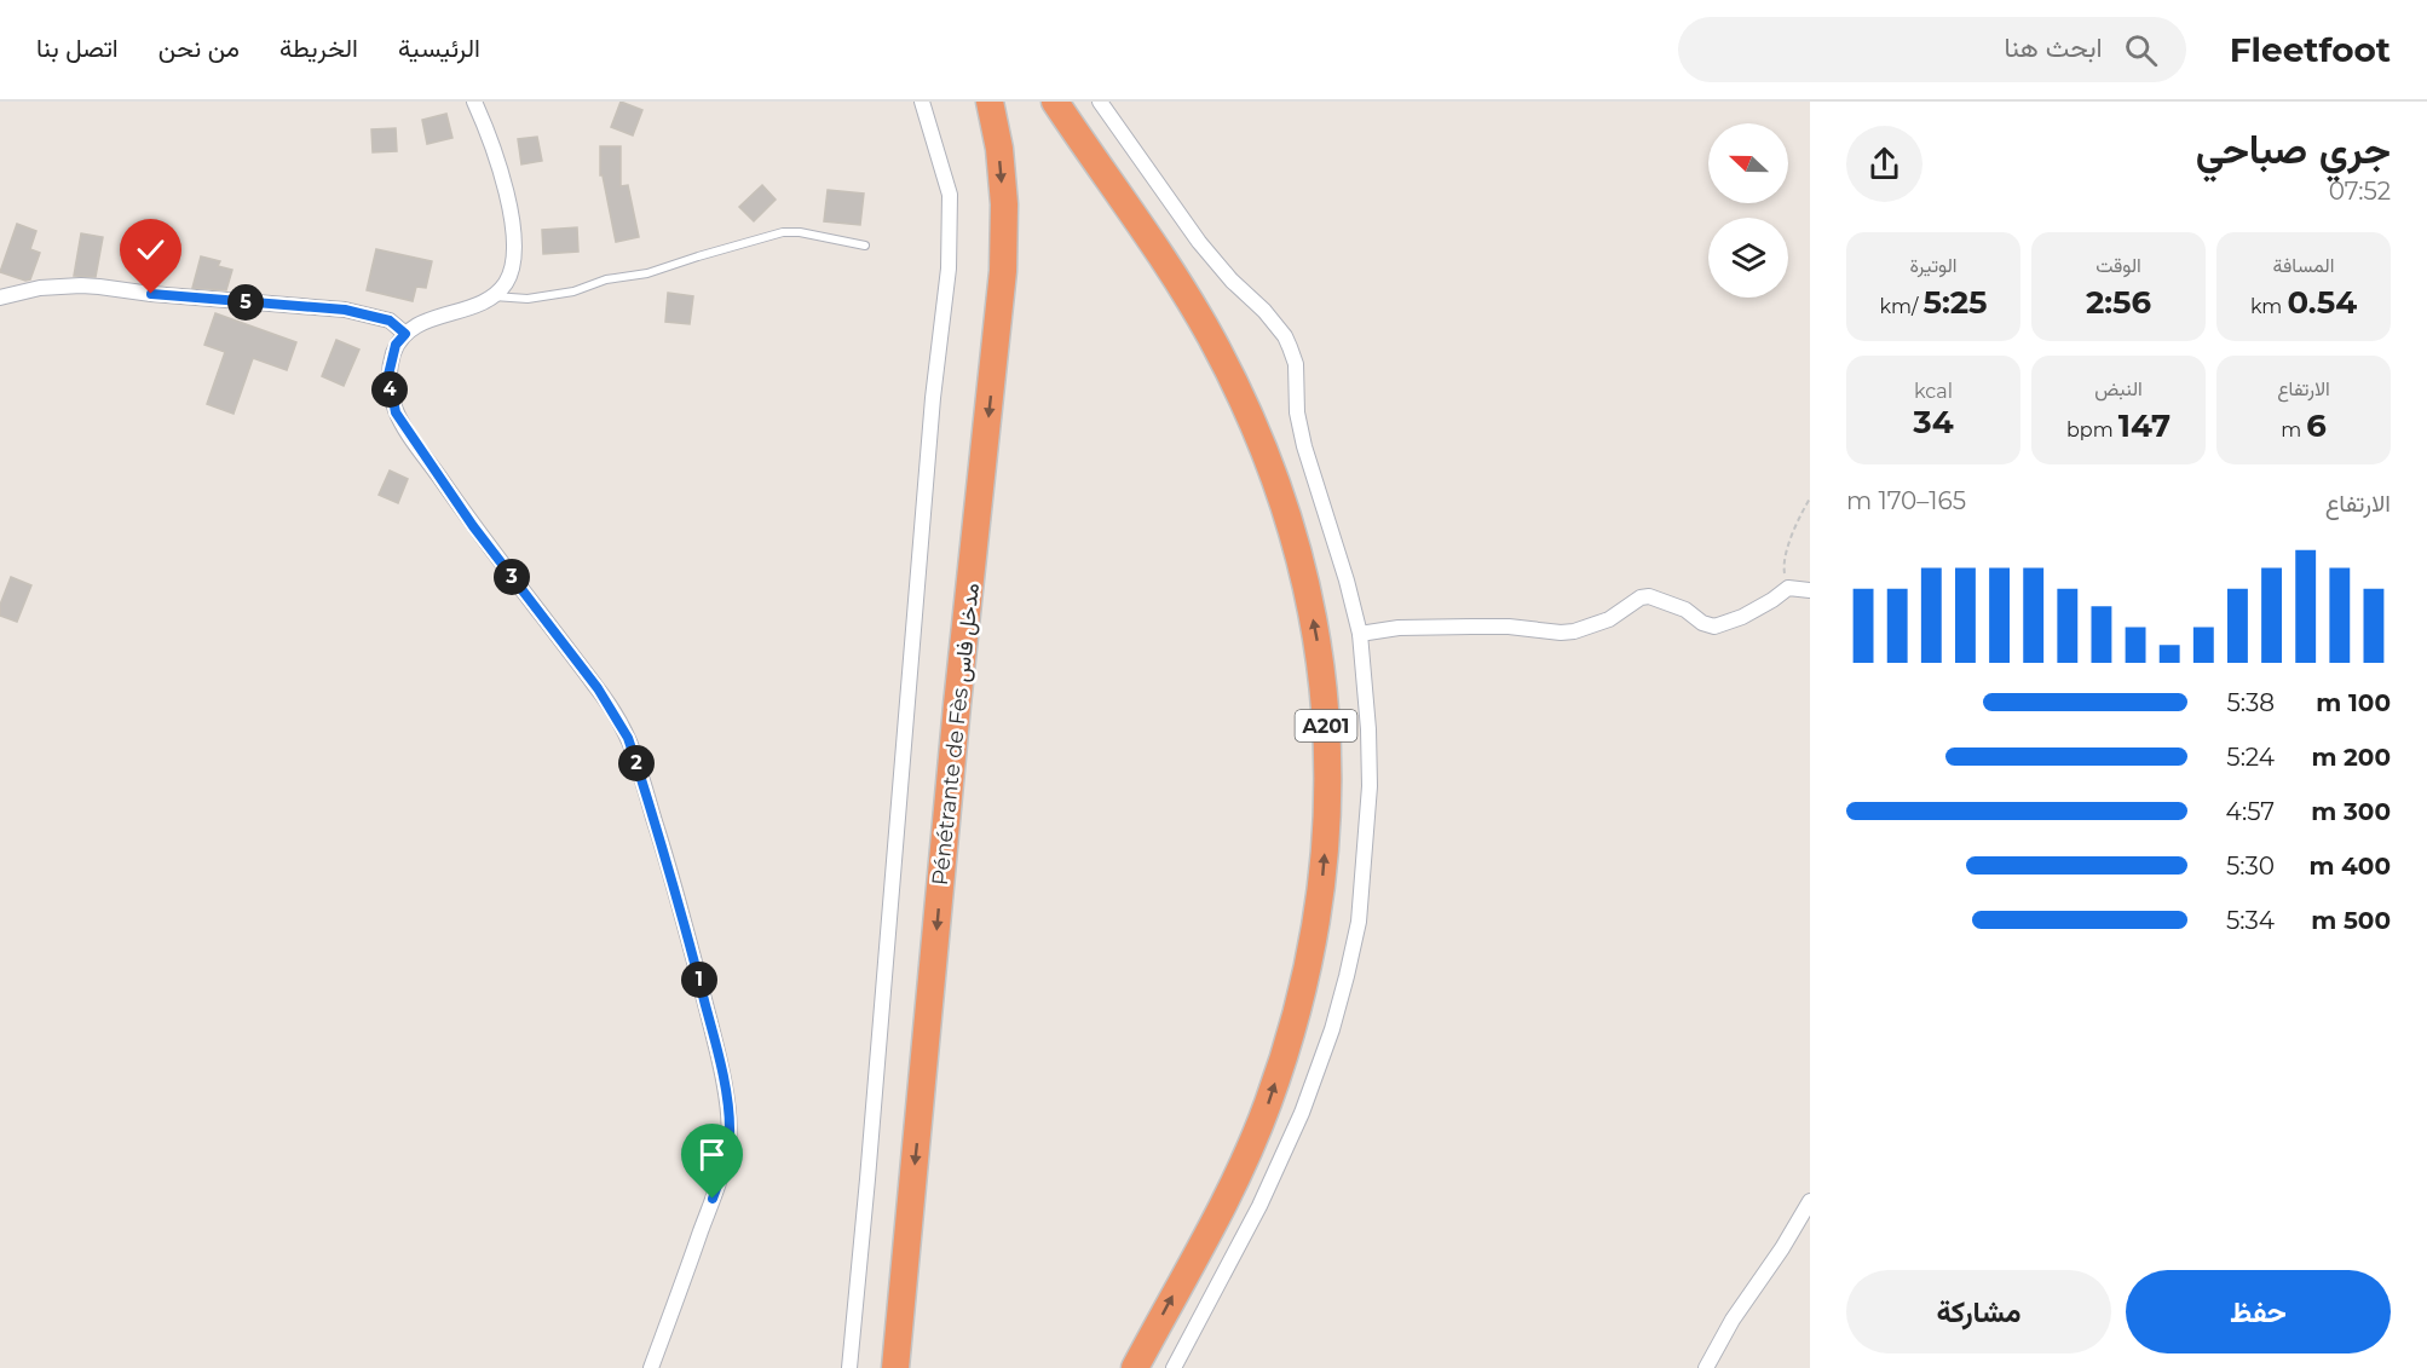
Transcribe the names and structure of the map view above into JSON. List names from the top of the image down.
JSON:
{
  "streets": {
    "highway": ["A201", "Pénétrante de Fès مدخل فاس"]
  },
  "one_way": ["Pénétrante de Fès مدخل فاس"],
  "north": "left",
  "page": {
    "header": "Fleetfoot",
    "search": "ابحث هنا",
    "nav": [
      "الرئيسية",
      "الخريطة",
      "من نحن",
      "اتصل بنا"
    ],
    "heading": ["جري صباحي", "07:52"],
    "stats": [
      ["المسافة", "0.54 km"],
      ["الوقت", "2:56"],
      ["الوتيرة", "5:25 /km"],
      ["الارتفاع", "6 m"],
      ["النبض", "147 bpm"],
      ["kcal", "34"]
    ],
    "pins": [
      "5",
      "4",
      "3",
      "2",
      "1"
    ],
    "chart": ["الارتفاع", "165–170 m"],
    "list": [
      {
        "name": "100 m",
        "note": "5:38"
      },
      {
        "name": "200 m",
        "note": "5:24"
      },
      {
        "name": "300 m",
        "note": "4:57"
      },
      {
        "name": "400 m",
        "note": "5:30"
      },
      {
        "name": "500 m",
        "note": "5:34"
      }
    ],
    "buttons": ["حفظ", "مشاركة"]
  }
}
